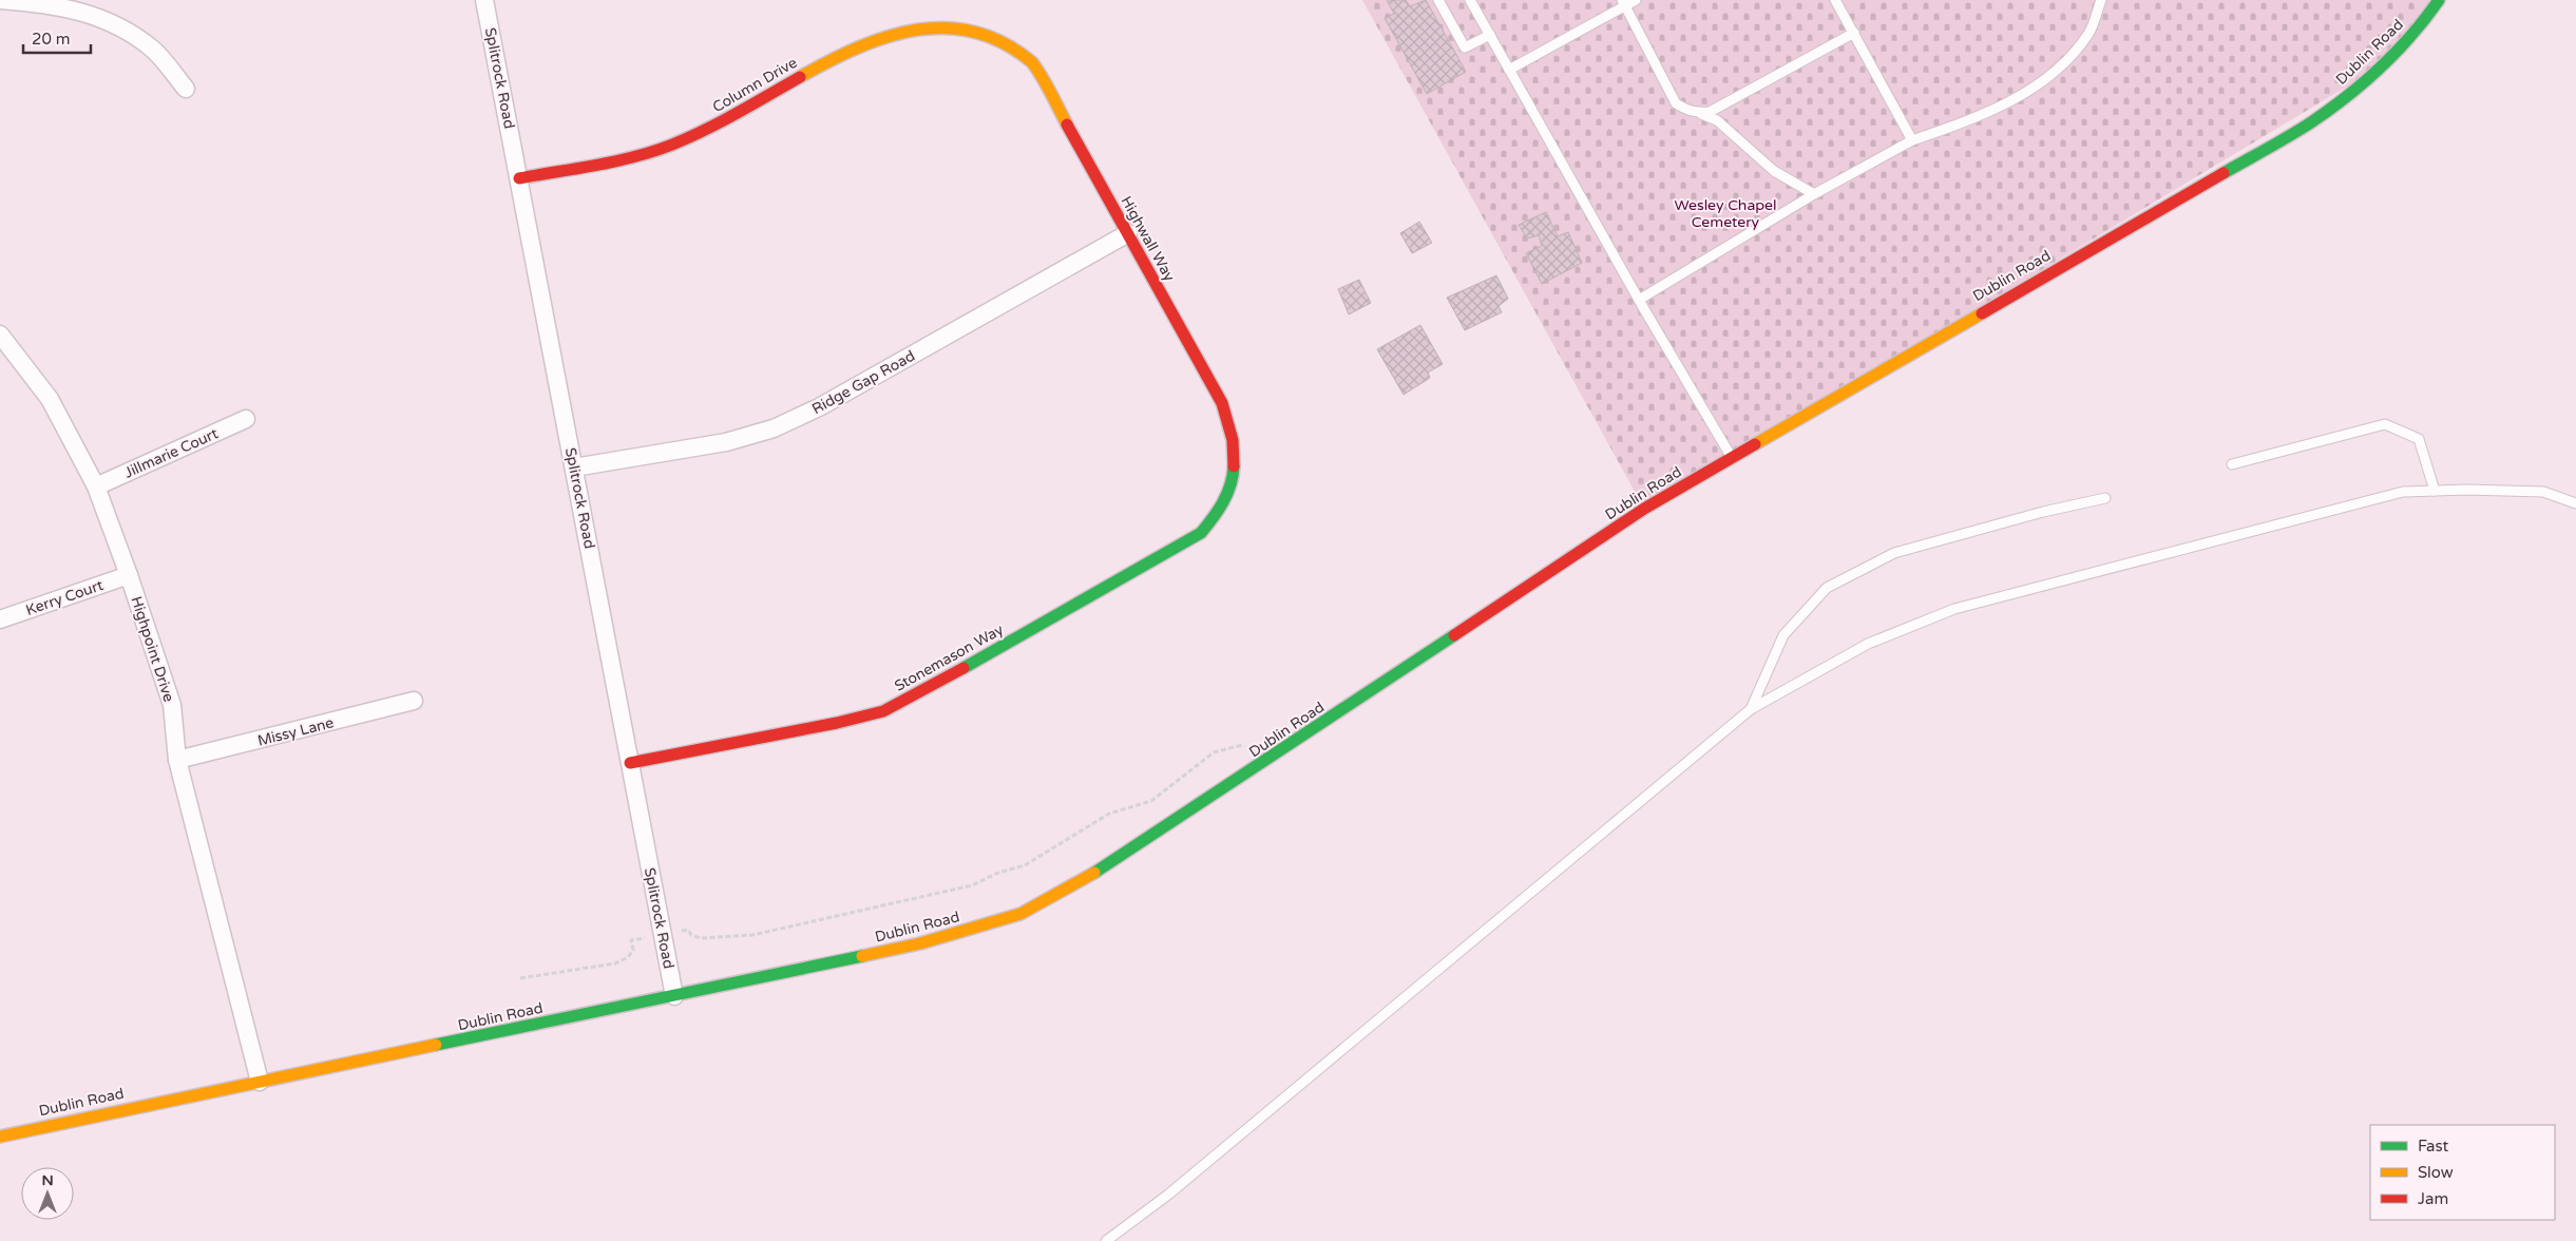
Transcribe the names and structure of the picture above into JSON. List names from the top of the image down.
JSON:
{
  "streets": {
    "main road": [
      "Dublin Road",
      "Column Drive",
      "Highwall Way",
      "Stonemason Way"
    ],
    "street": [
      "Splitrock Road",
      "Ridge Gap Road",
      "Jillmarie Court",
      "Kerry Court",
      "Highpoint Drive",
      "Missy Lane"
    ]
  },
  "crossings": [
    ["Dublin Road", "Splitrock Road"],
    ["Dublin Road", "Highpoint Drive"],
    ["Splitrock Road", "Column Drive"],
    ["Splitrock Road", "Ridge Gap Road"],
    ["Splitrock Road", "Stonemason Way"],
    ["Highwall Way", "Ridge Gap Road"],
    ["Highwall Way", "Stonemason Way"],
    ["Jillmarie Court", "Highpoint Drive"],
    ["Kerry Court", "Highpoint Drive"],
    ["Highpoint Drive", "Missy Lane"]
  ],
  "parks": ["Wesley Chapel Cemetery"],
  "legend": ["Fast", "Slow", "Jam"],
  "scale_bar": "20 m",
  "north": "top"
}
